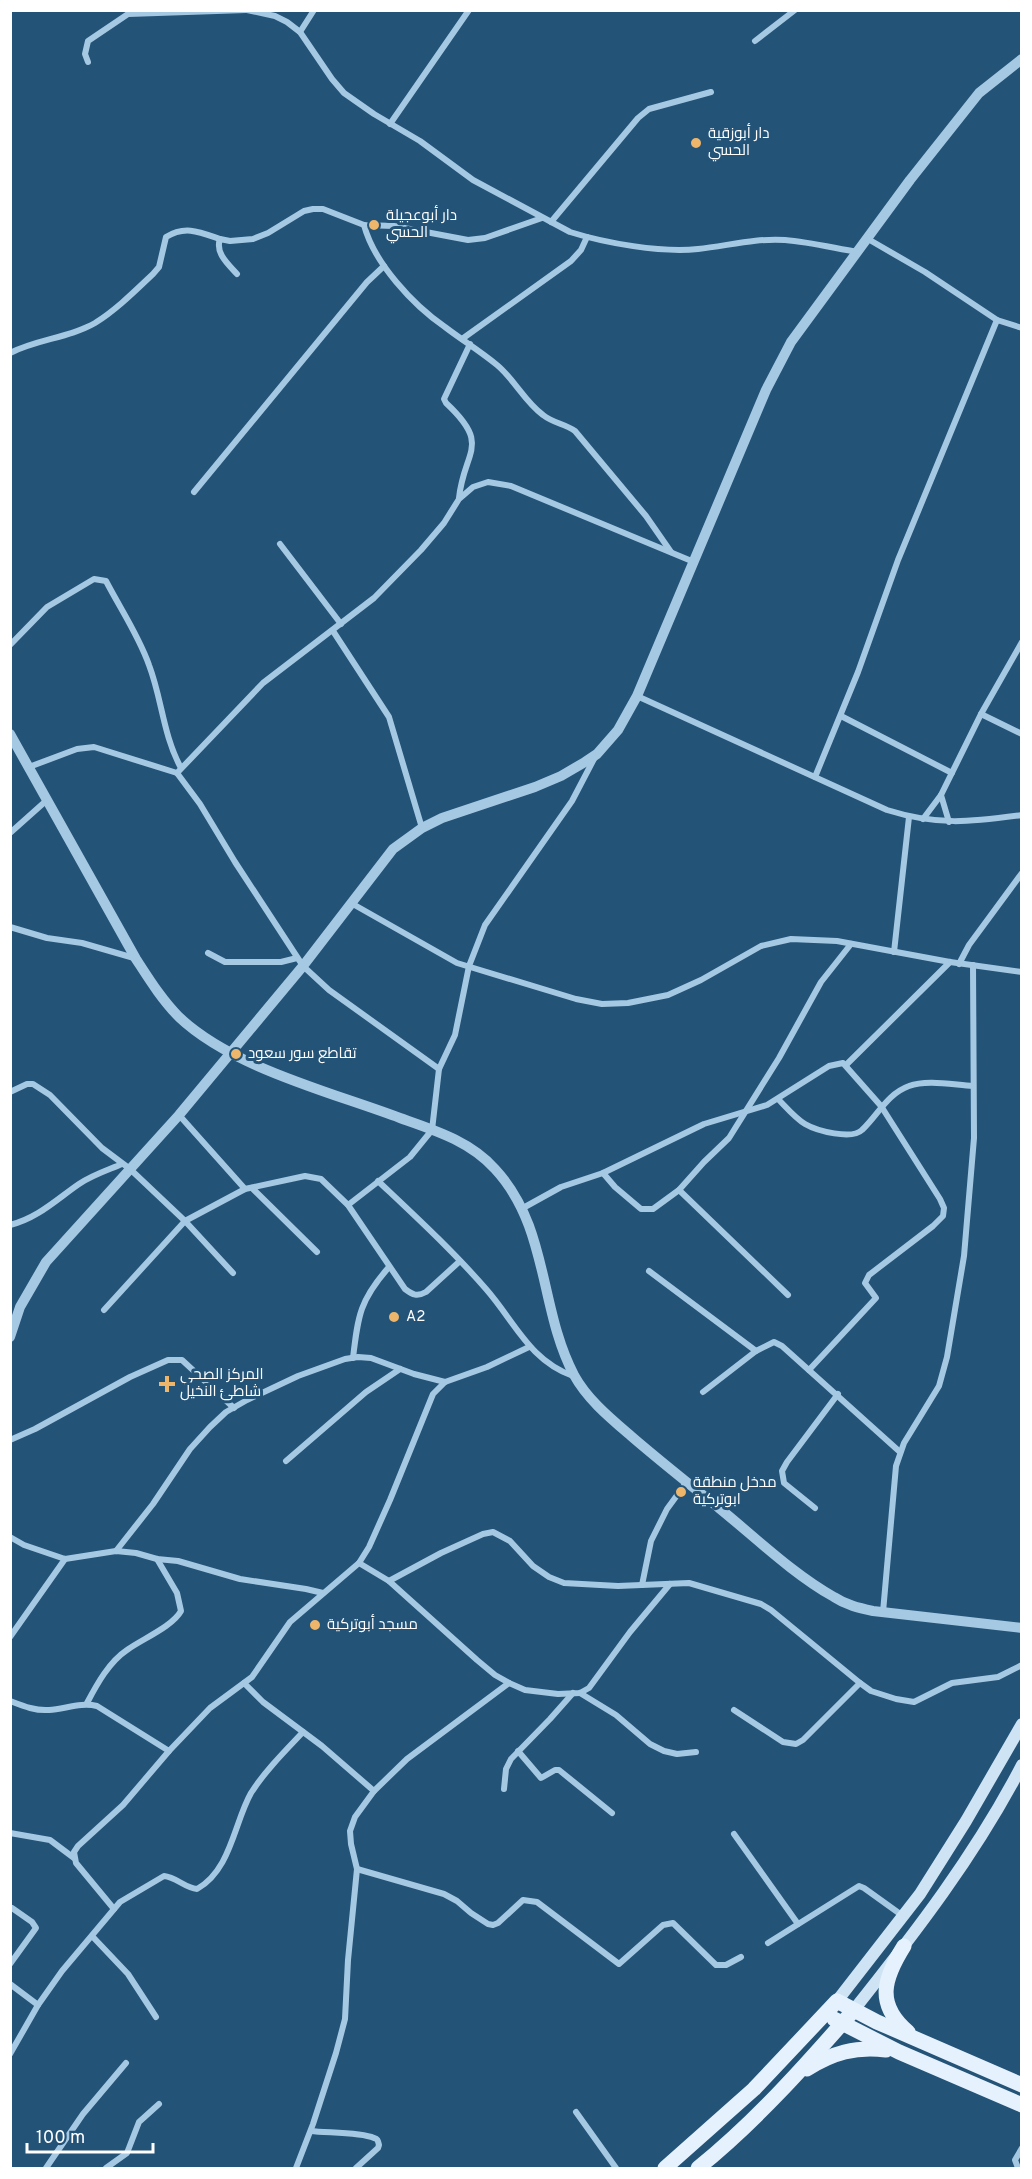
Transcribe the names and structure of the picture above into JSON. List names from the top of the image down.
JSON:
{
  "places": {
    "other": [
      "دار أبوزقية الحسي",
      "دار أبوعجيلة الحسي",
      "تقاطع سور سعود",
      "A2",
      "مدخل منطقة ابوتركية",
      "مسجد أبوتركية"
    ],
    "health": ["المركز الصحي شاطئ النخيل"]
  },
  "scale_bar": "100 m"
}
